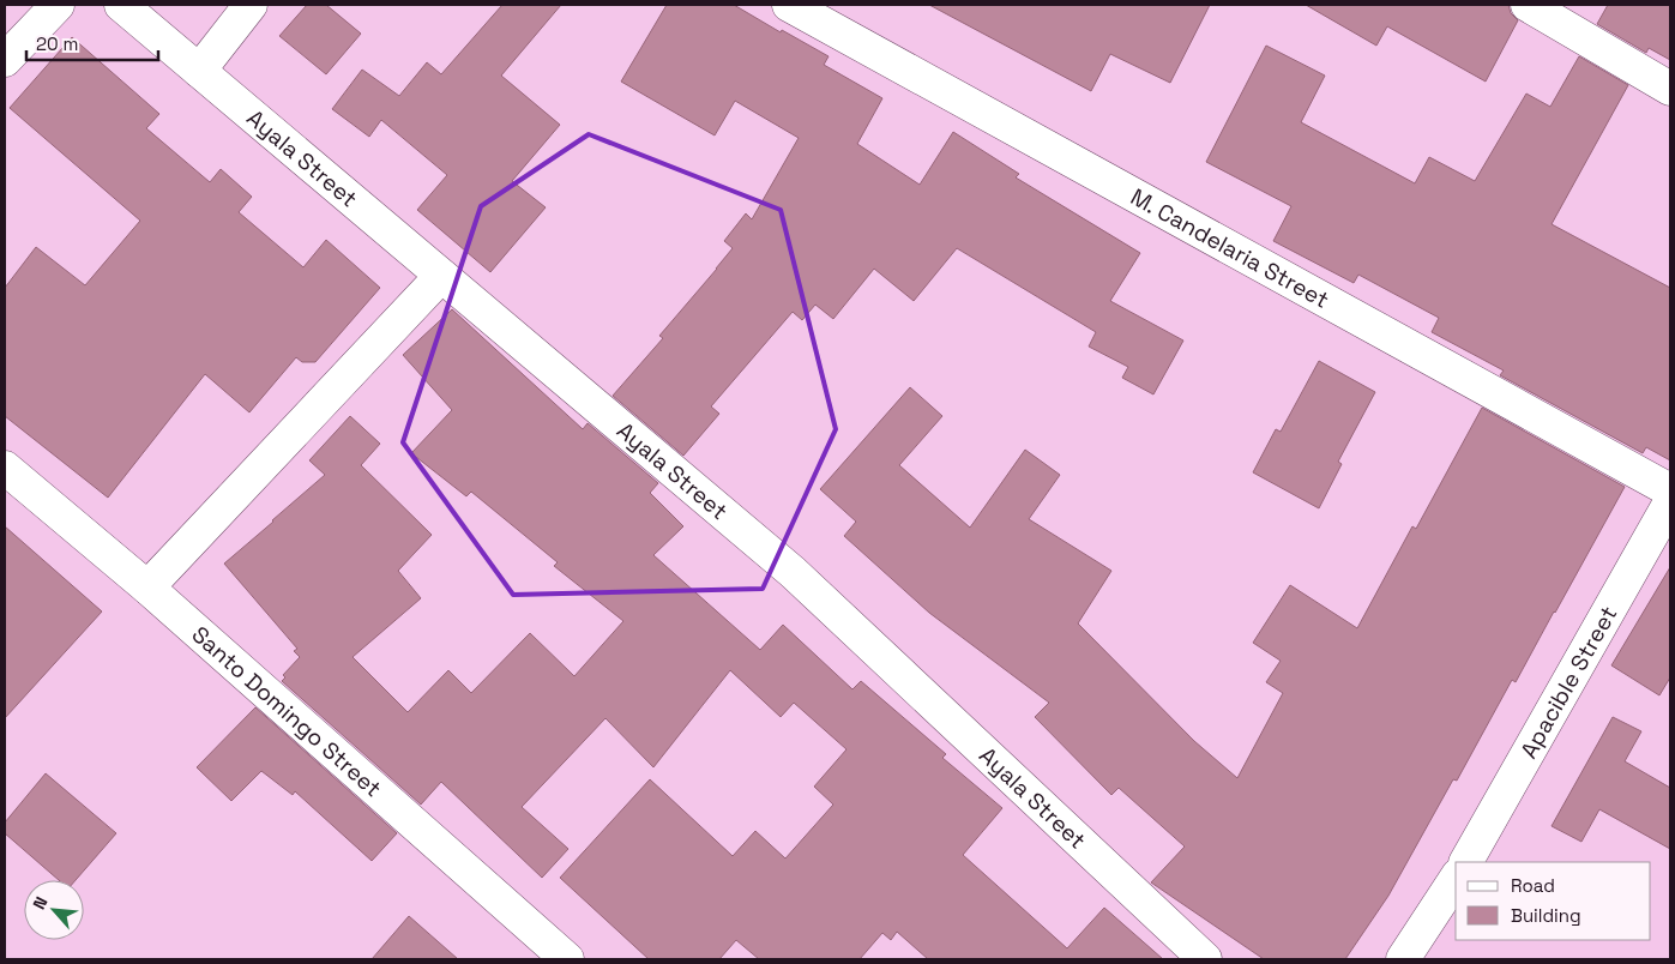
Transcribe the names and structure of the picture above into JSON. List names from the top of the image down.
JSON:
{
  "streets": {
    "main road": [
      "Ayala Street",
      "M. Candelaria Street",
      "Apacible Street",
      "Santo Domingo Street"
    ]
  },
  "legend": ["Road", "Building"],
  "scale_bar": "20 m",
  "north": "top left"
}
